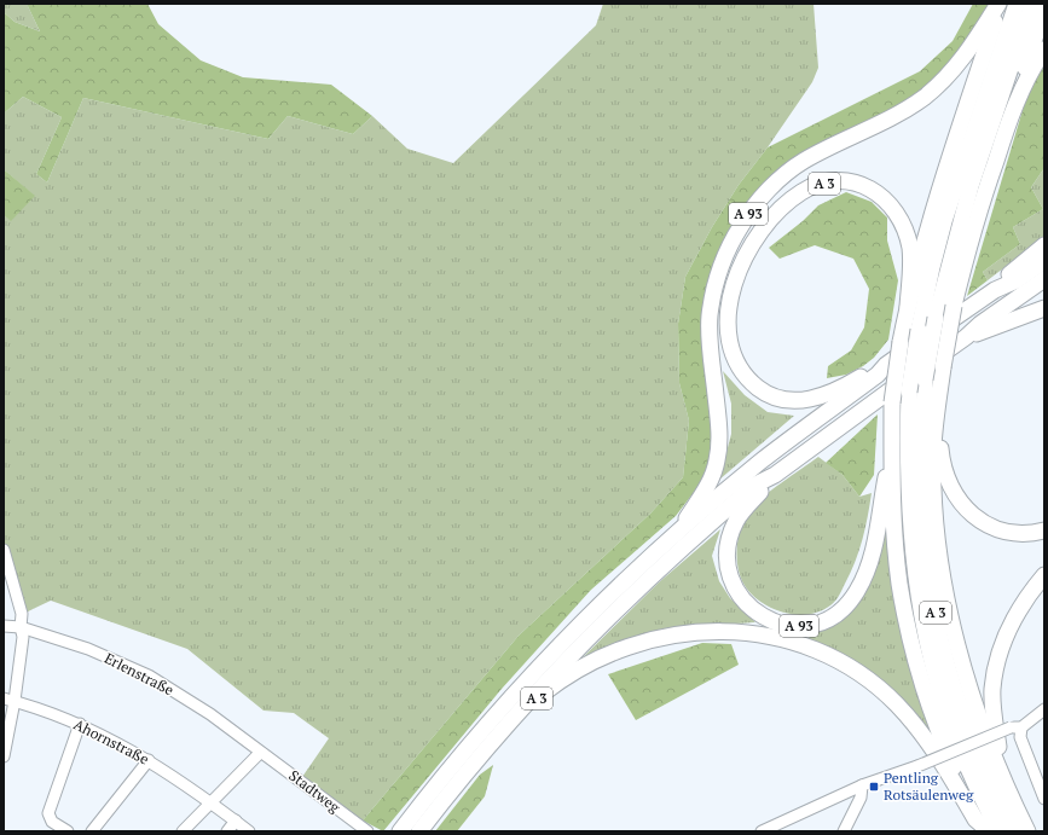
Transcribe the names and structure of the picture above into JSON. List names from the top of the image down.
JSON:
{
  "streets": {
    "highway": ["A 3", "A 93"],
    "street": ["Erlenstraße", "Ahornstraße", "Stadtweg"]
  },
  "crossings": [
    ["A 3", "A 93"],
    ["Erlenstraße", "Stadtweg"]
  ],
  "places": {
    "transit": ["Pentling Rotsäulenweg"]
  }
}
